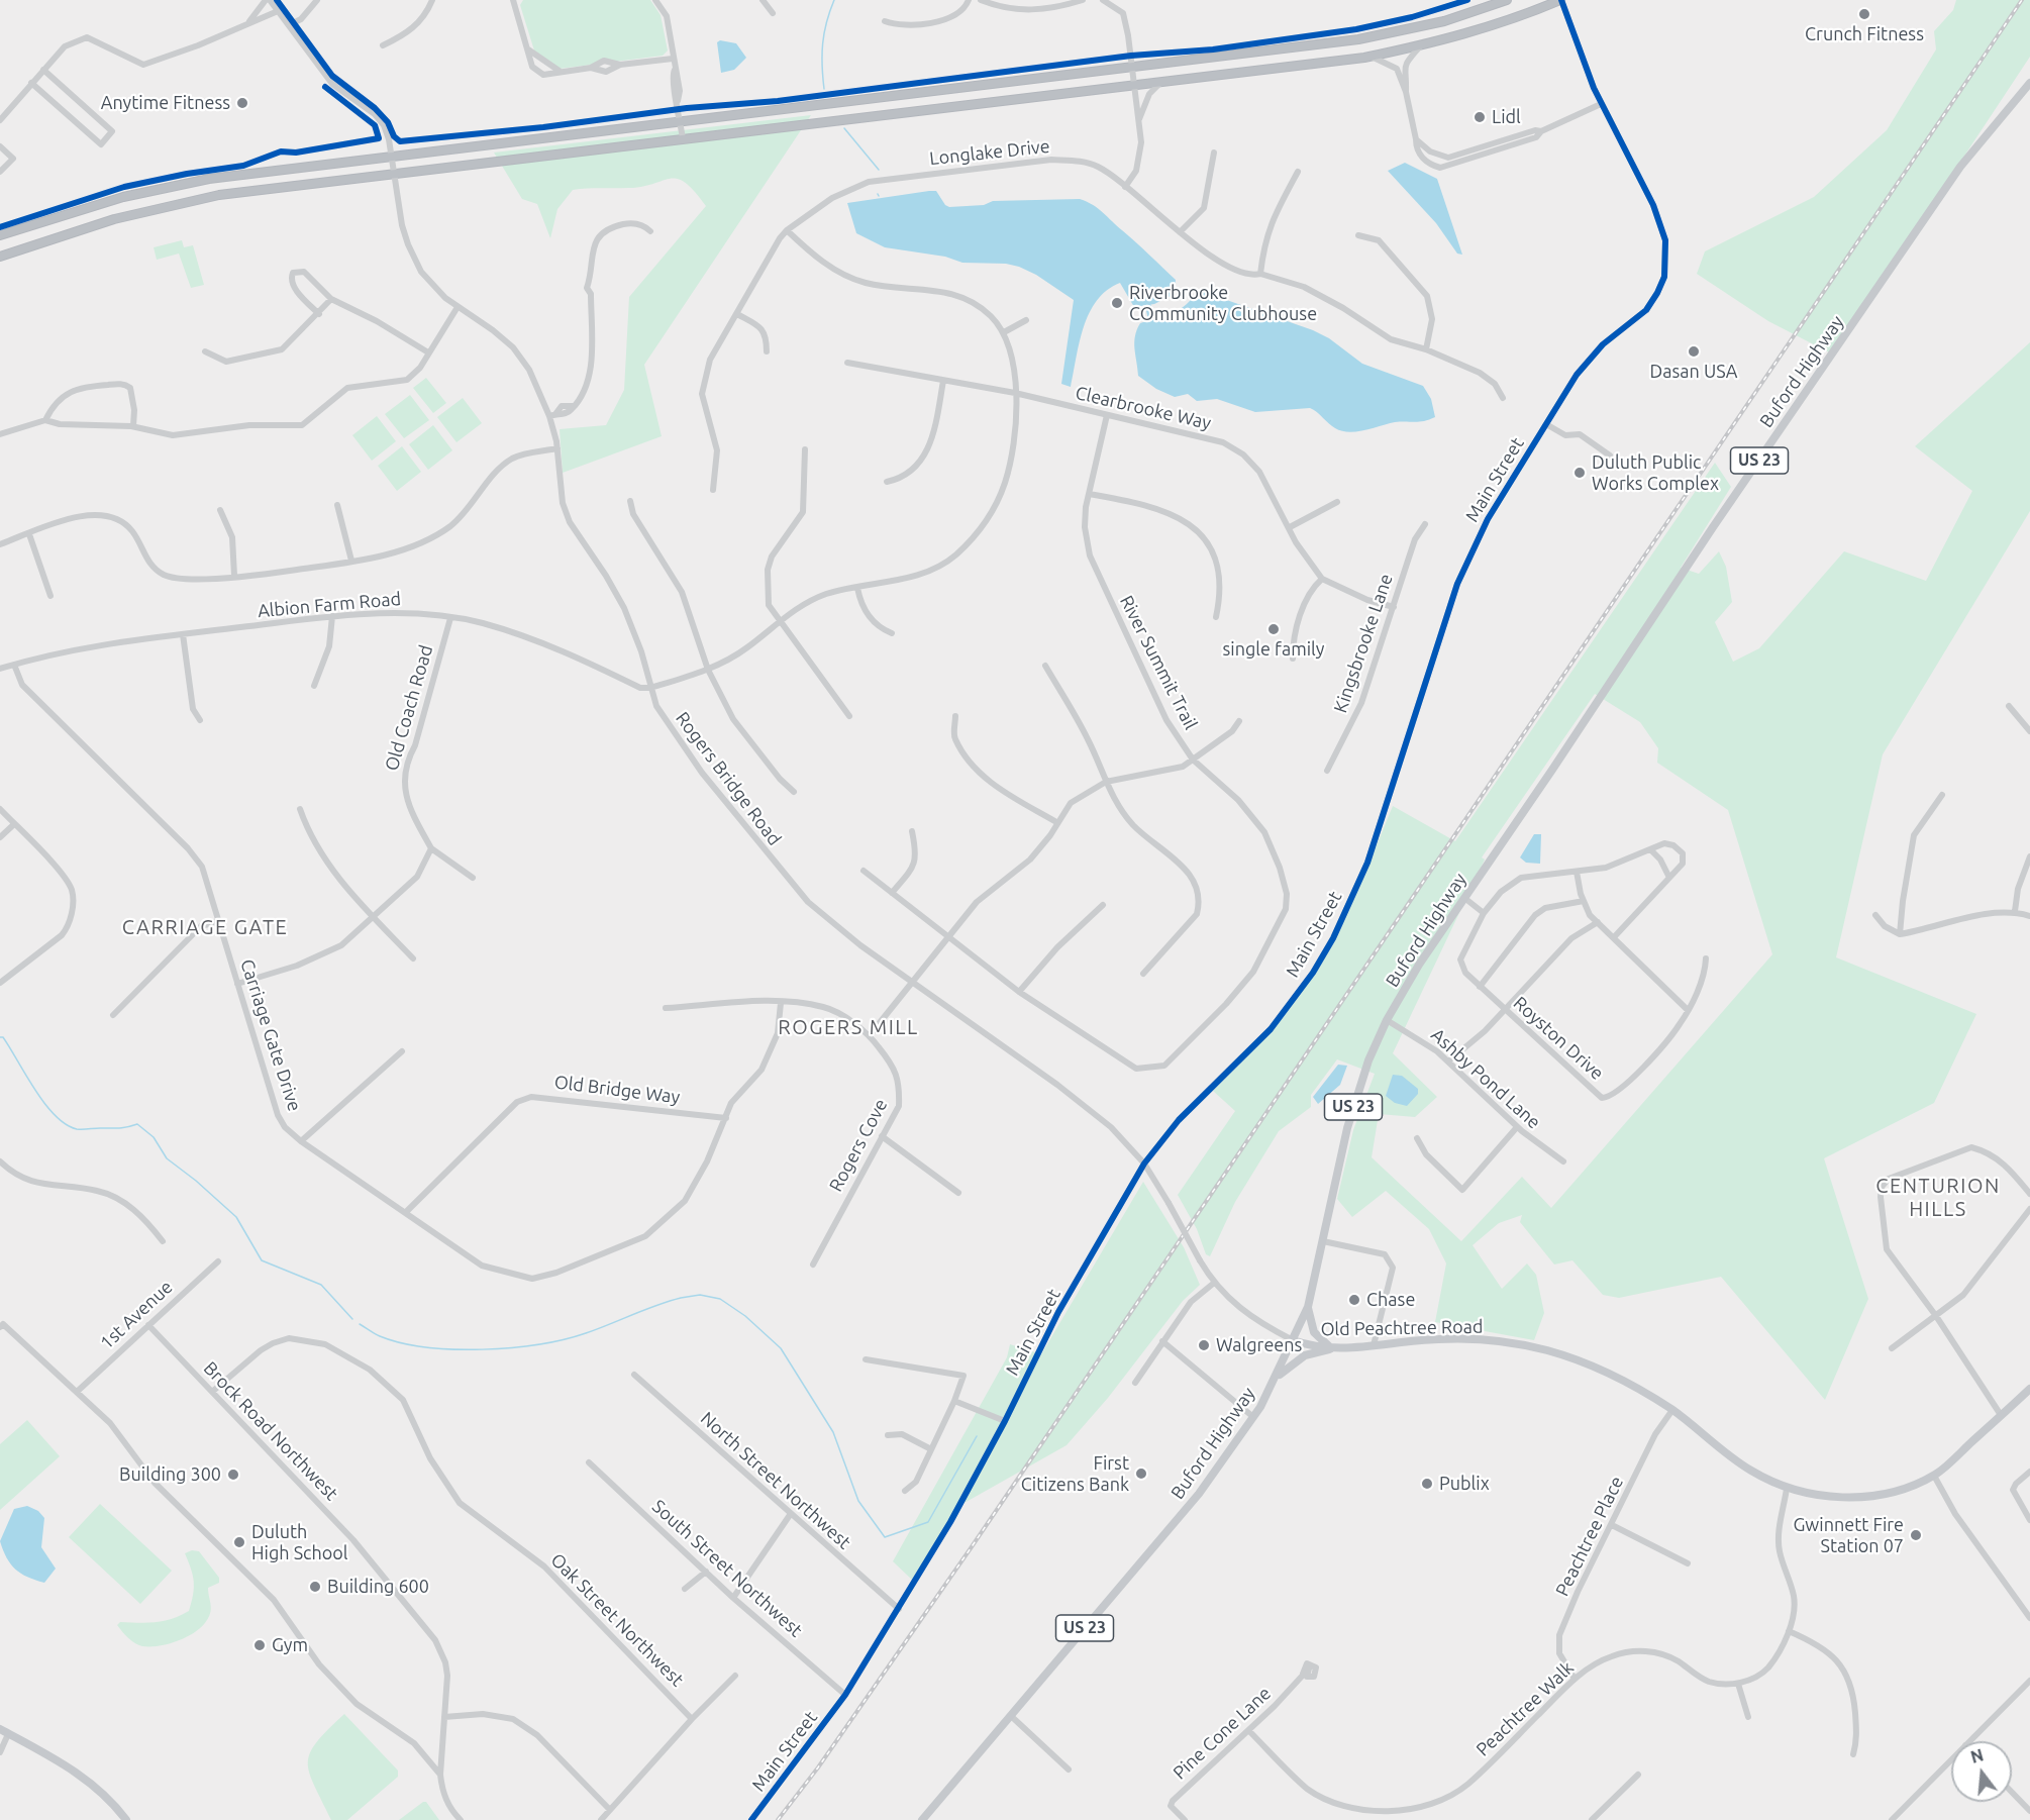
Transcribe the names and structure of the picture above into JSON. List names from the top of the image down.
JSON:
{
  "streets": {
    "main road": ["Buford Highway", "US 23", "Old Peachtree Road"],
    "street": [
      "Longlake Drive",
      "Clearbrooke Way",
      "Main Street",
      "Albion Farm Road",
      "Kingsbrooke Lane",
      "River Summit Trail",
      "Old Coach Road",
      "Rogers Bridge Road",
      "Carriage Gate Drive",
      "Royston Drive",
      "Ashby Pond Lane",
      "Old Bridge Way",
      "Rogers Cove",
      "1st Avenue",
      "Brock Road Northwest",
      "North Street Northwest",
      "Peachtree Place",
      "South Street Northwest",
      "Oak Street Northwest",
      "Peachtree Walk",
      "Pine Cone Lane"
    ]
  },
  "crossings": [
    ["Buford Highway", "Rogers Bridge Road"],
    ["Buford Highway", "Ashby Pond Lane"],
    ["Buford Highway", "Old Peachtree Road"],
    ["Clearbrooke Way", "Kingsbrooke Lane"],
    ["Clearbrooke Way", "River Summit Trail"],
    ["Main Street", "Rogers Bridge Road"],
    ["Main Street", "North Street Northwest"],
    ["Main Street", "South Street Northwest"],
    ["Albion Farm Road", "Old Coach Road"],
    ["Albion Farm Road", "Rogers Bridge Road"],
    ["Albion Farm Road", "Carriage Gate Drive"],
    ["Rogers Bridge Road", "Old Peachtree Road"],
    ["Carriage Gate Drive", "Old Bridge Way"],
    ["Carriage Gate Drive", "Rogers Cove"],
    ["1st Avenue", "Brock Road Northwest"],
    ["Old Peachtree Road", "Peachtree Place"],
    ["Brock Road Northwest", "Oak Street Northwest"],
    ["Peachtree Place", "Peachtree Walk"],
    ["Peachtree Walk", "Pine Cone Lane"]
  ],
  "districts": ["CARRIAGE GATE", "ROGERS MILL", "CENTURION HILLS"],
  "places": [
    "Crunch Fitness",
    "Anytime Fitness",
    "Lidl",
    "Riverbrooke COmmunity Clubhouse",
    "Dasan USA",
    "Duluth Public Works Complex",
    "single family",
    "Chase",
    "Walgreens",
    "First Citizens Bank",
    "Building 300",
    "Publix",
    "Gwinnett Fire Station 07",
    "Duluth High School",
    "Building 600",
    "Gym"
  ],
  "north": "top"
}
